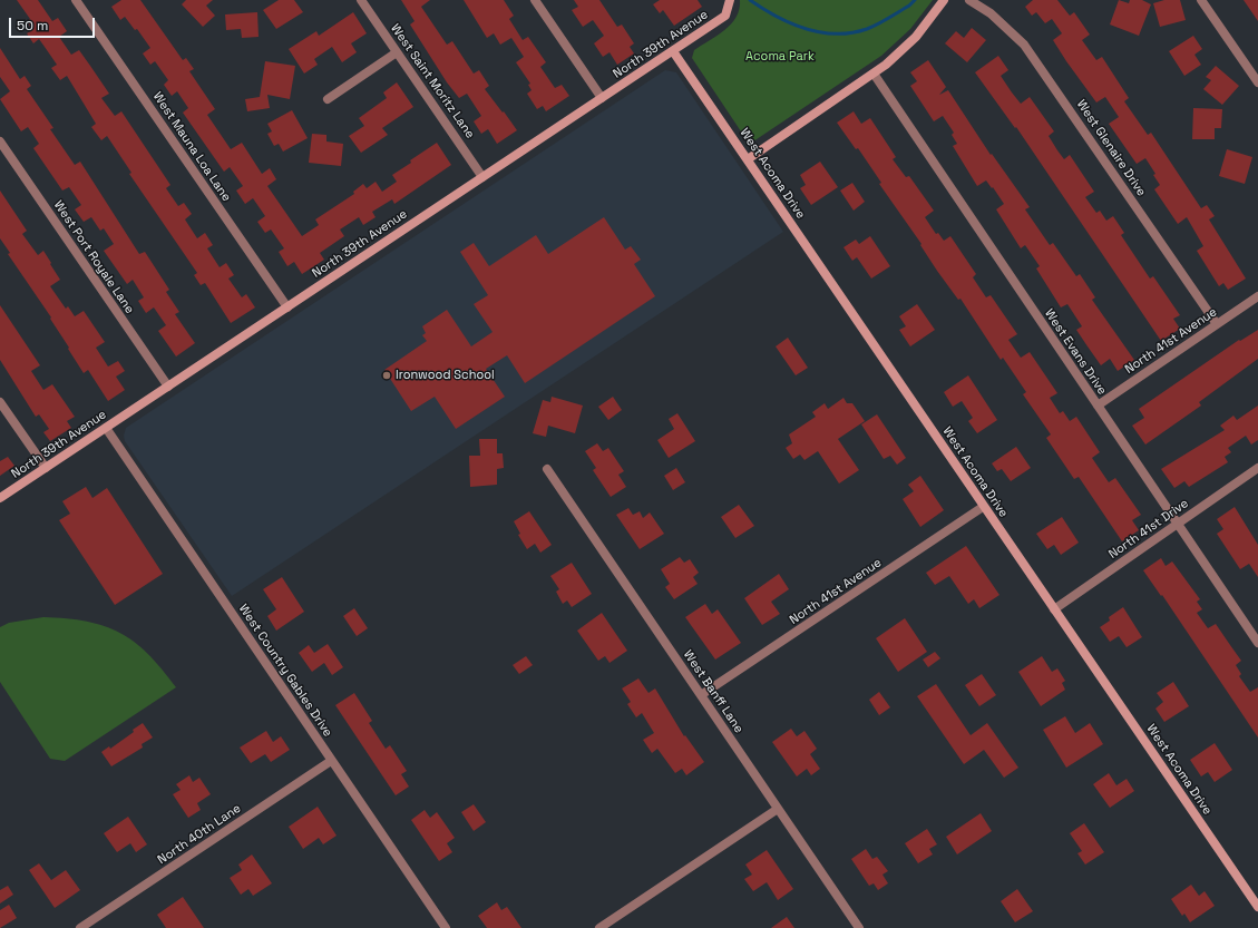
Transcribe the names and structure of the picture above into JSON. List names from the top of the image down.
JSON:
{
  "streets": {
    "street": [
      "North 39th Avenue",
      "West Saint Moritz Lane",
      "West Mauna Loa Lane",
      "West Glenaire Drive",
      "West Acoma Drive",
      "West Port Royale Lane",
      "North 41st Avenue",
      "West Evans Drive",
      "North 41st Drive",
      "West Country Gables Drive",
      "West Banff Lane",
      "North 40th Lane"
    ]
  },
  "crossings": [
    ["North 39th Avenue", "West Saint Moritz Lane"],
    ["North 39th Avenue", "West Mauna Loa Lane"],
    ["North 39th Avenue", "West Acoma Drive"],
    ["North 39th Avenue", "West Port Royale Lane"],
    ["North 39th Avenue", "West Country Gables Drive"],
    ["West Glenaire Drive", "North 41st Avenue"],
    ["West Acoma Drive", "North 41st Avenue"],
    ["West Acoma Drive", "North 41st Drive"],
    ["North 41st Avenue", "West Evans Drive"],
    ["North 41st Avenue", "West Banff Lane"],
    ["West Evans Drive", "North 41st Drive"],
    ["West Country Gables Drive", "North 40th Lane"]
  ],
  "parks": ["Acoma Park"],
  "places": ["Ironwood School"],
  "scale_bar": "50 m"
}
